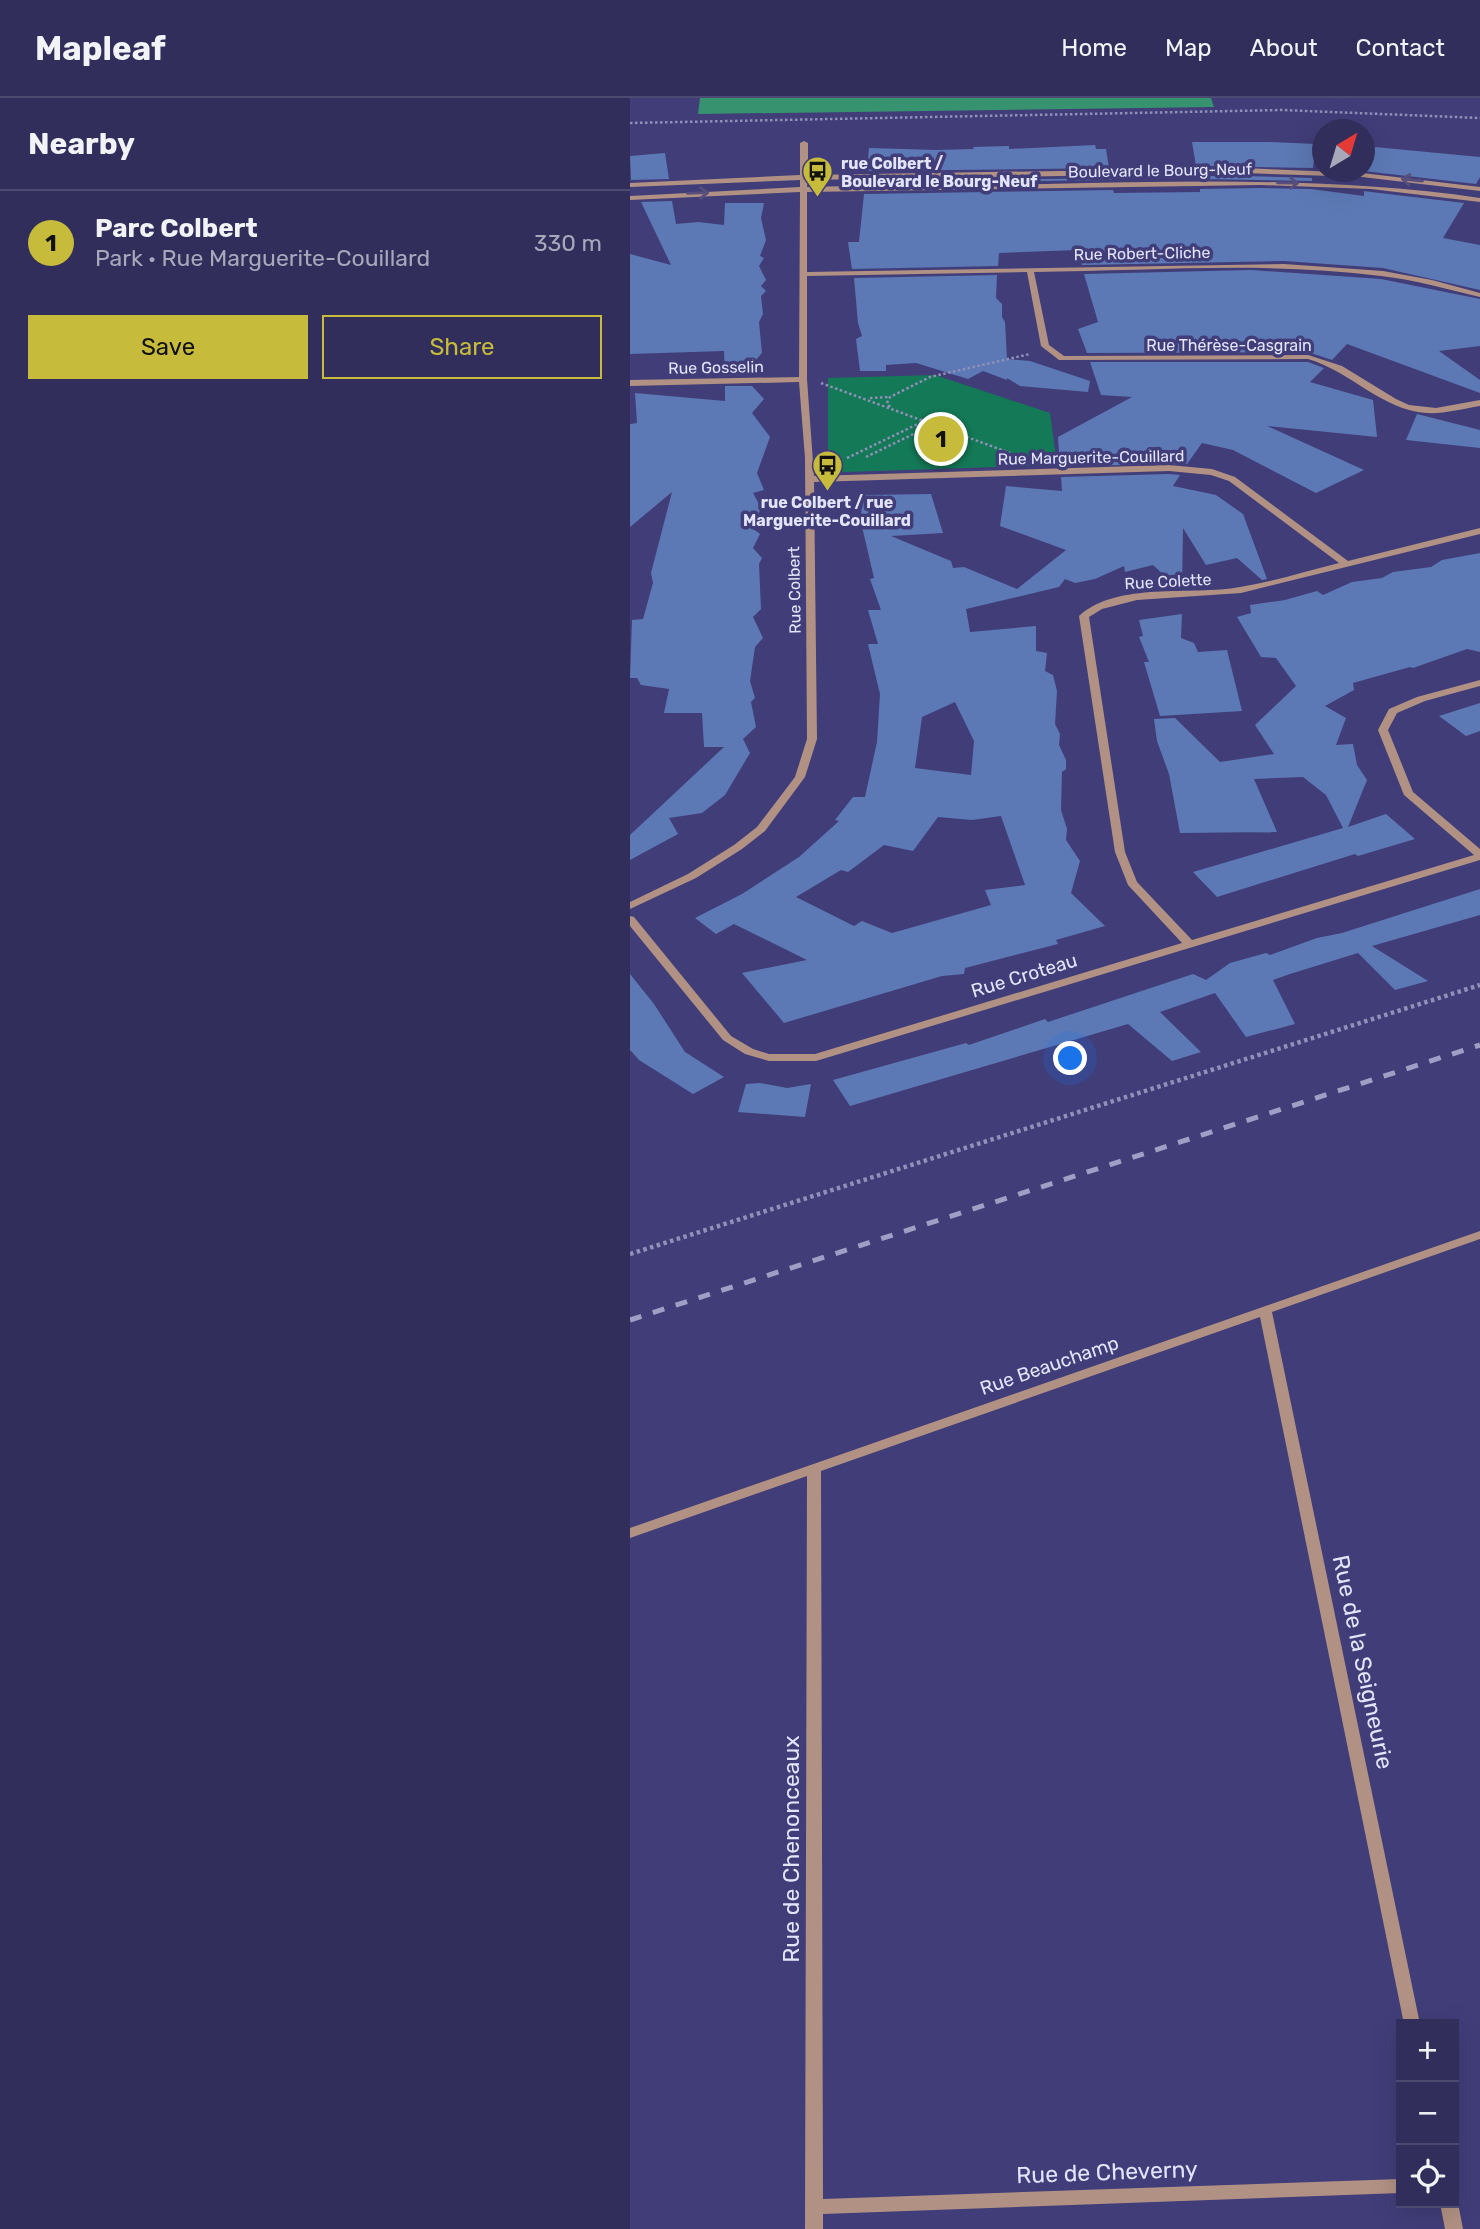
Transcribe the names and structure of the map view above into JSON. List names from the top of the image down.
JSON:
{
  "streets": {
    "street": [
      "Boulevard le Bourg-Neuf",
      "Rue Robert-Cliche",
      "Rue Thérèse-Casgrain",
      "Rue Gosselin",
      "Rue Marguerite-Couillard",
      "Rue Colette",
      "Rue Colbert",
      "Rue Croteau",
      "Rue Beauchamp",
      "Rue de la Seigneurie",
      "Rue de Chenonceaux",
      "Rue de Cheverny"
    ]
  },
  "crossings": [
    ["Boulevard le Bourg-Neuf", "Rue Colbert"],
    ["Rue Robert-Cliche", "Rue Colbert"],
    ["Rue Gosselin", "Rue Colbert"],
    ["Rue Marguerite-Couillard", "Rue Colette"],
    ["Rue Marguerite-Couillard", "Rue Colbert"],
    ["Rue Colette", "Rue Croteau"],
    ["Rue Beauchamp", "Rue de la Seigneurie"],
    ["Rue Beauchamp", "Rue de Chenonceaux"],
    ["Rue de Chenonceaux", "Rue de Cheverny"]
  ],
  "places": {
    "bus stop": ["rue Colbert / Boulevard le Bourg-Neuf", "rue Colbert / rue Marguerite-Couillard"]
  },
  "north": "top right",
  "page": {
    "header": "Mapleaf",
    "nav": [
      "Home",
      "Map",
      "About",
      "Contact"
    ],
    "heading": "Nearby",
    "list": [
      {
        "mark": "1",
        "name": "Parc Colbert",
        "note": "Park · Rue Marguerite-Couillard",
        "value": "330 m"
      }
    ],
    "buttons": ["Save", "Share"],
    "pins": "1",
    "map_buttons": ["+", "−"]
  }
}
